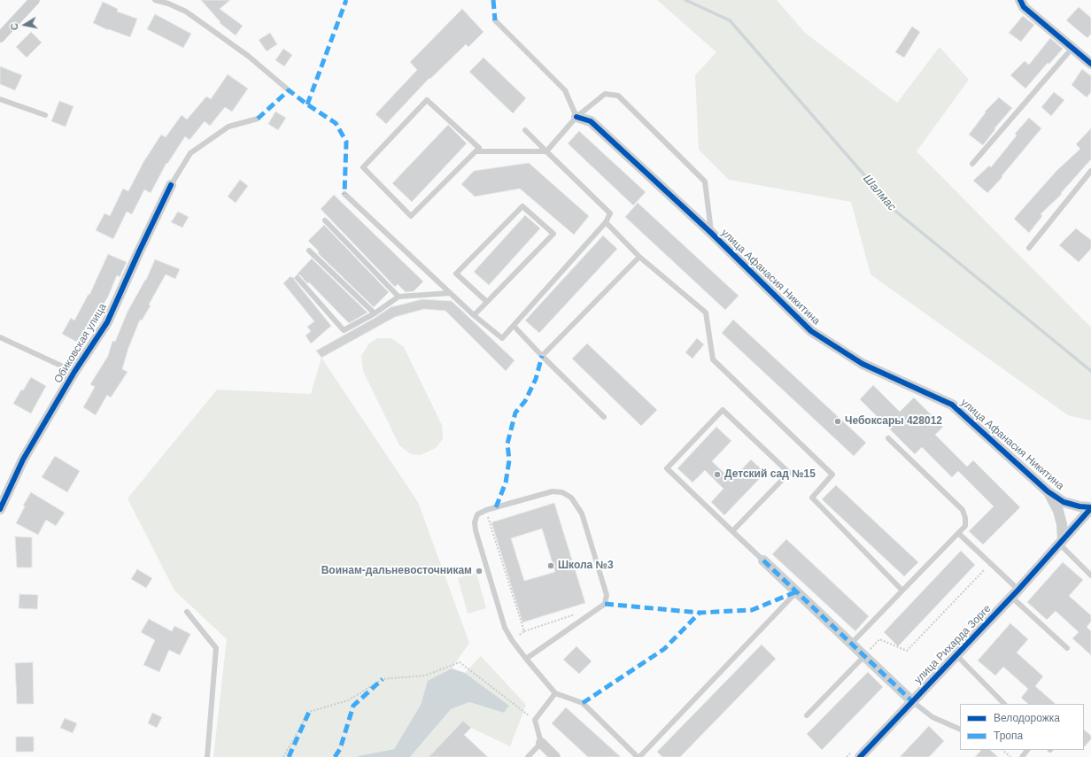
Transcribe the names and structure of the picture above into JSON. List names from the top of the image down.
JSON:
{
  "streets": {
    "street": ["улица Афанасия Никитина", "Обиковская улица", "улица Рихарда Зорге"]
  },
  "crossings": [
    ["улица Афанасия Никитина", "улица Рихарда Зорге"]
  ],
  "water": ["Шалмас"],
  "places": [
    "Чебоксары 428012",
    "Детский сад №15",
    "Школа №3",
    "Воинам-дальневосточникам"
  ],
  "legend": ["Велодорожка", "Тропа"],
  "north": "left"
}
